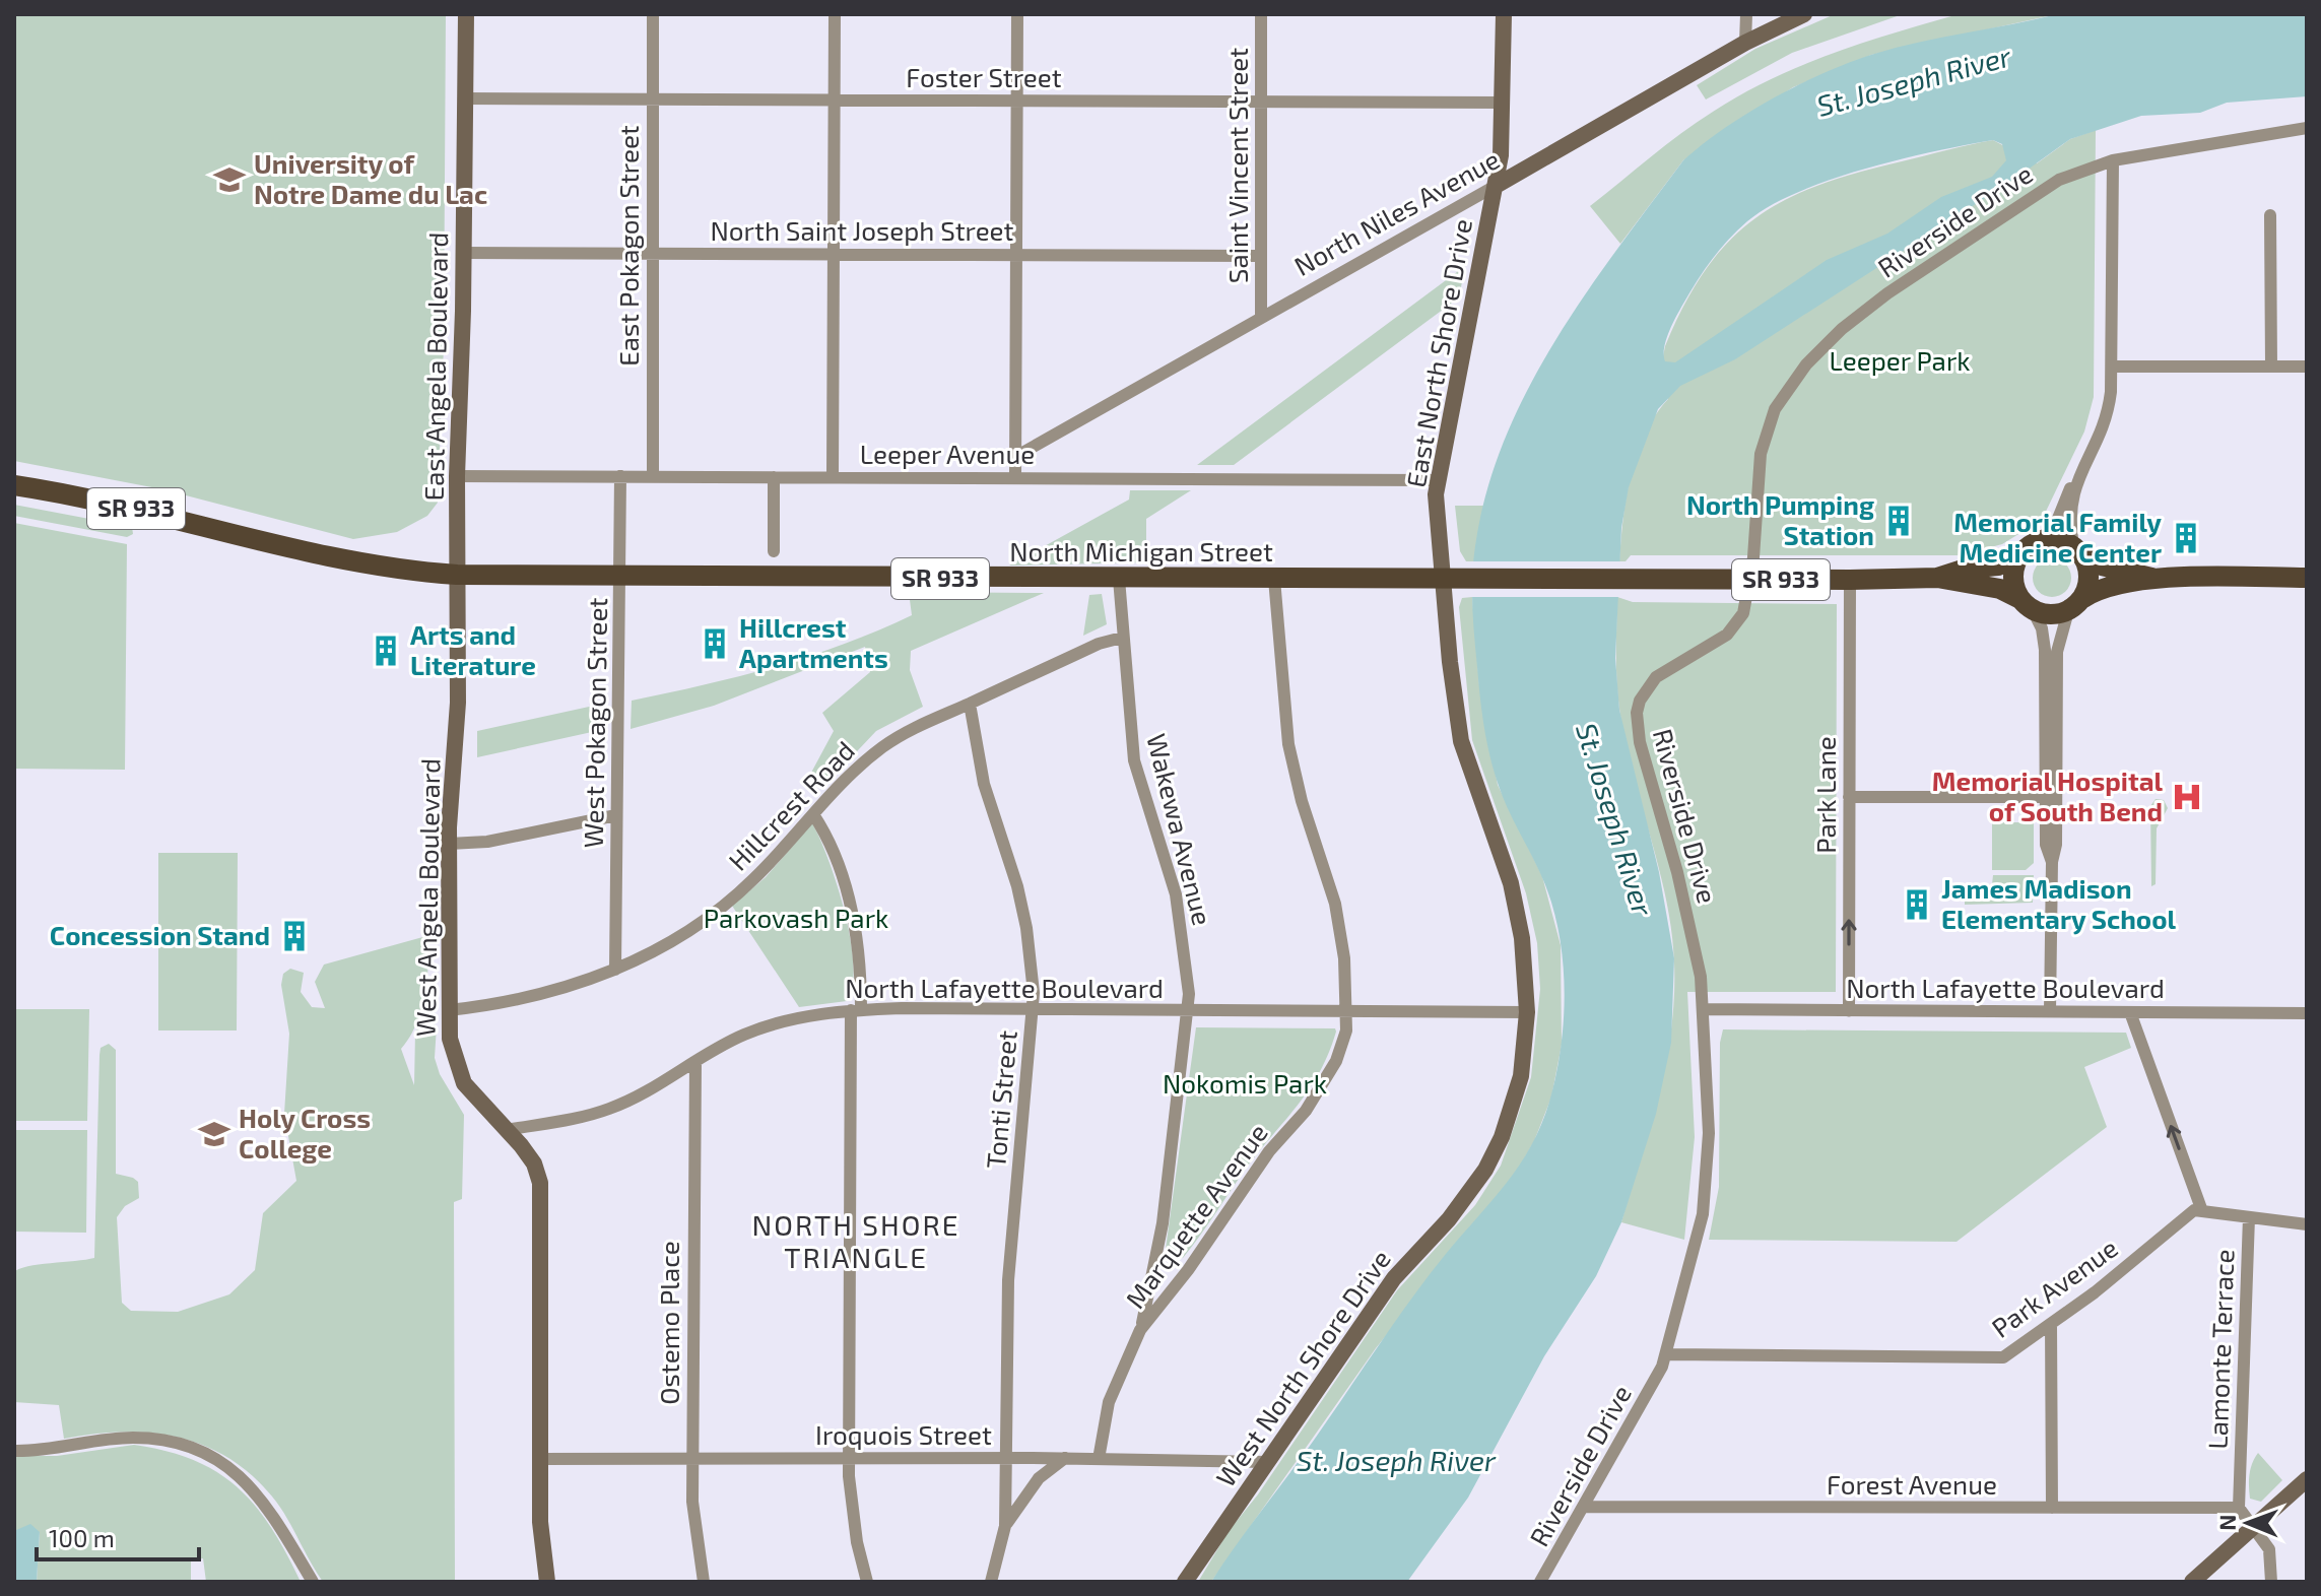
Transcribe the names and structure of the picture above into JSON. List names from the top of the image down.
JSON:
{
  "streets": {
    "main road": ["SR 933", "North Michigan Street"],
    "street": [
      "Foster Street",
      "Saint Vincent Street",
      "North Niles Avenue",
      "Riverside Drive",
      "North Saint Joseph Street",
      "East Pokagon Street",
      "East North Shore Drive",
      "East Angela Boulevard",
      "Leeper Avenue",
      "West Pokagon Street",
      "Park Lane",
      "Hillcrest Road",
      "Wakewa Avenue",
      "West Angela Boulevard",
      "North Lafayette Boulevard",
      "Tonti Street",
      "Marquette Avenue",
      "Park Avenue",
      "Ostemo Place",
      "Lamonte Terrace",
      "West North Shore Drive",
      "Iroquois Street",
      "Forest Avenue"
    ]
  },
  "crossings": [
    ["Foster Street", "Saint Vincent Street"],
    ["Foster Street", "East Pokagon Street"],
    ["Foster Street", "East North Shore Drive"],
    ["Foster Street", "East Angela Boulevard"],
    ["Saint Vincent Street", "North Niles Avenue"],
    ["Saint Vincent Street", "North Saint Joseph Street"],
    ["North Niles Avenue", "East North Shore Drive"],
    ["Riverside Drive", "North Michigan Street"],
    ["Riverside Drive", "North Lafayette Boulevard"],
    ["Riverside Drive", "Park Avenue"],
    ["Riverside Drive", "Forest Avenue"],
    ["North Saint Joseph Street", "East Pokagon Street"],
    ["North Saint Joseph Street", "East Angela Boulevard"],
    ["East Pokagon Street", "Leeper Avenue"],
    ["East North Shore Drive", "Leeper Avenue"],
    ["East North Shore Drive", "North Michigan Street"],
    ["East North Shore Drive", "West North Shore Drive"],
    ["East Angela Boulevard", "Leeper Avenue"],
    ["East Angela Boulevard", "North Michigan Street"],
    ["East Angela Boulevard", "West Angela Boulevard"],
    ["Leeper Avenue", "West Pokagon Street"],
    ["SR 933", "North Michigan Street"],
    ["North Michigan Street", "West Pokagon Street"],
    ["North Michigan Street", "Park Lane"],
    ["North Michigan Street", "Wakewa Avenue"],
    ["North Michigan Street", "West Angela Boulevard"],
    ["North Michigan Street", "Marquette Avenue"],
    ["North Michigan Street", "West North Shore Drive"],
    ["West Pokagon Street", "Hillcrest Road"],
    ["Park Lane", "North Lafayette Boulevard"],
    ["Hillcrest Road", "Wakewa Avenue"],
    ["Hillcrest Road", "West Angela Boulevard"],
    ["Hillcrest Road", "Tonti Street"],
    ["Wakewa Avenue", "North Lafayette Boulevard"],
    ["Wakewa Avenue", "Marquette Avenue"],
    ["West Angela Boulevard", "North Lafayette Boulevard"],
    ["West Angela Boulevard", "Iroquois Street"],
    ["North Lafayette Boulevard", "Tonti Street"],
    ["North Lafayette Boulevard", "Marquette Avenue"],
    ["North Lafayette Boulevard", "Ostemo Place"],
    ["North Lafayette Boulevard", "Lamonte Terrace"],
    ["North Lafayette Boulevard", "West North Shore Drive"],
    ["Tonti Street", "Iroquois Street"],
    ["Marquette Avenue", "Iroquois Street"],
    ["Park Avenue", "Lamonte Terrace"],
    ["Ostemo Place", "Iroquois Street"],
    ["Lamonte Terrace", "Forest Avenue"],
    ["West North Shore Drive", "Iroquois Street"]
  ],
  "one_way": ["Park Lane", "Lamonte Terrace"],
  "districts": ["NORTH SHORE TRIANGLE"],
  "water": ["St. Joseph River"],
  "parks": ["Leeper Park", "Parkovash Park", "Nokomis Park"],
  "places": {
    "school or university": ["University of Notre Dame du Lac", "Holy Cross College"],
    "building": [
      "North Pumping Station",
      "Memorial Family Medicine Center",
      "Hillcrest Apartments",
      "Arts and Literature",
      "James Madison Elementary School",
      "Concession Stand"
    ],
    "hospital": ["Memorial Hospital of South Bend"]
  },
  "scale_bar": "100 m",
  "north": "left"
}
